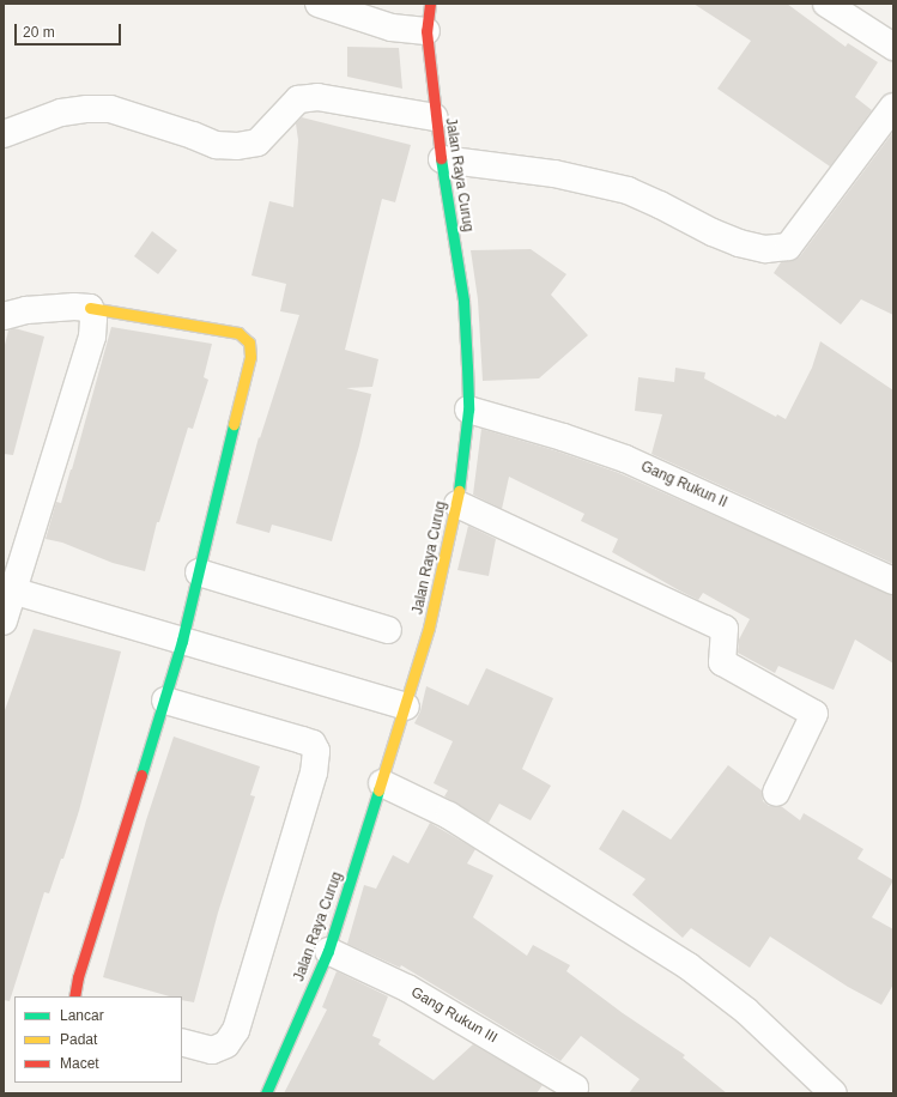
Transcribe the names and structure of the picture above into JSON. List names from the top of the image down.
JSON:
{
  "streets": {
    "main road": ["Jalan Raya Curug"],
    "street": ["Gang Rukun II", "Gang Rukun III"]
  },
  "crossings": [
    ["Jalan Raya Curug", "Gang Rukun II"],
    ["Jalan Raya Curug", "Gang Rukun III"]
  ],
  "legend": ["Lancar", "Padat", "Macet"],
  "scale_bar": "20 m"
}
